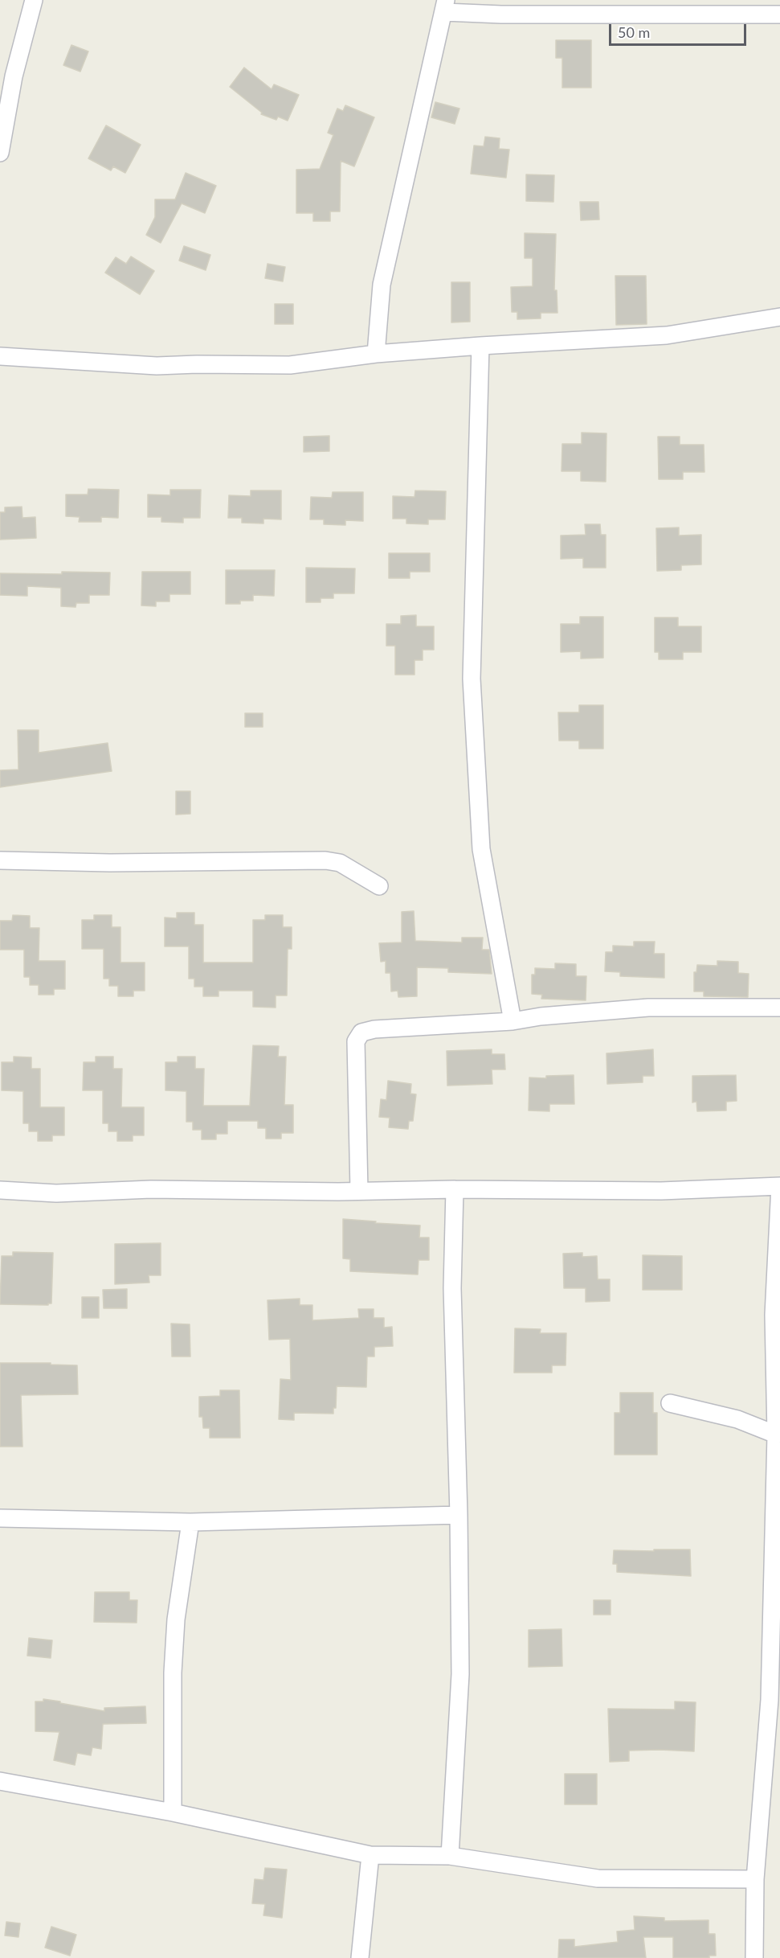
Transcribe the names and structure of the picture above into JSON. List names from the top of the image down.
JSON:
{
  "scale_bar": "50 m"
}
